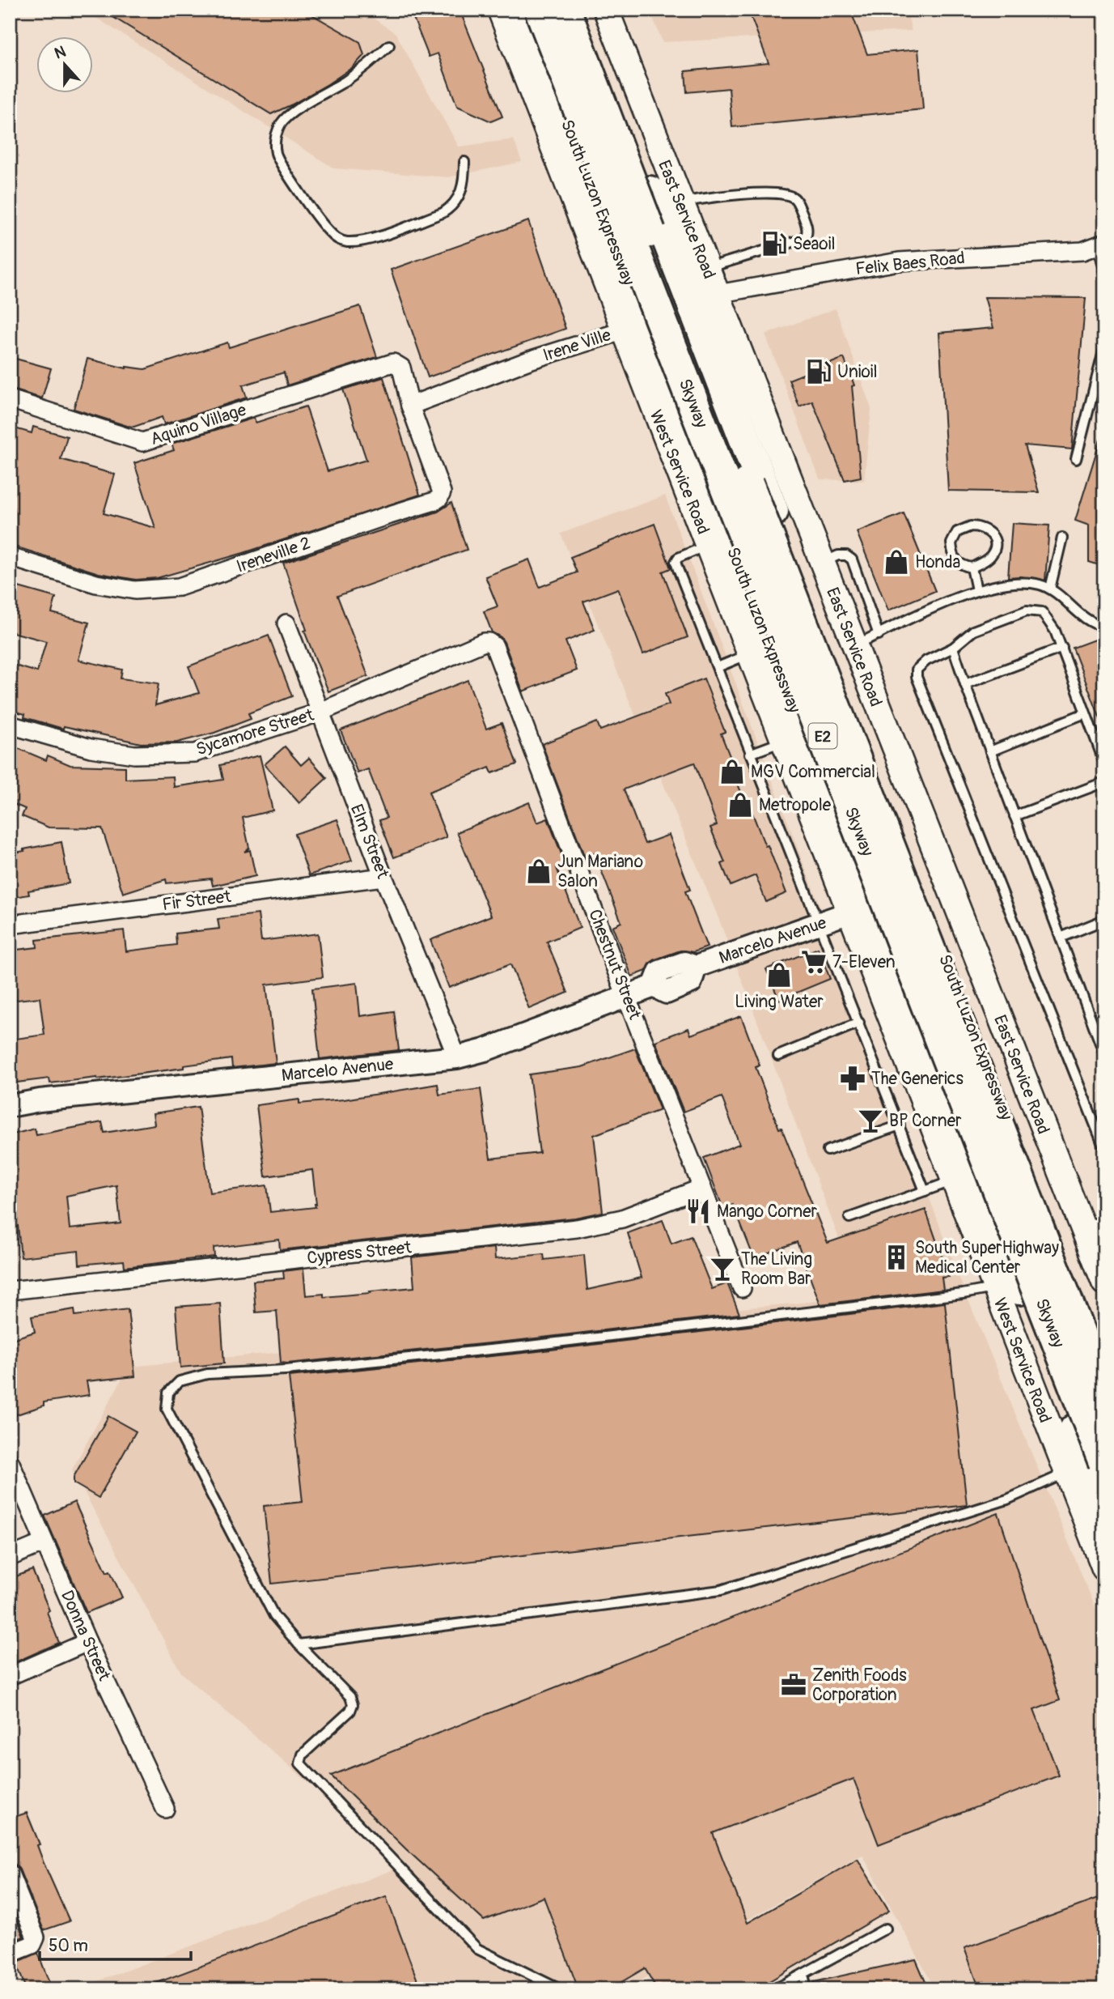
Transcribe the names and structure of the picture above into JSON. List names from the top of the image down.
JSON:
{
  "streets": {
    "highway": ["South Luzon Expressway", "Skyway", "E2"],
    "main road": ["East Service Road", "West Service Road"],
    "street": [
      "Felix Baes Road",
      "Irene Ville",
      "Aquino Village",
      "Ireneville 2",
      "Sycamore Street",
      "Elm Street",
      "Fir Street",
      "Marcelo Avenue",
      "Chestnut Street",
      "Cypress Street",
      "Donna Street"
    ]
  },
  "crossings": [
    ["South Luzon Expressway", "West Service Road"],
    ["South Luzon Expressway", "Marcelo Avenue"],
    ["East Service Road", "Felix Baes Road"],
    ["Irene Ville", "West Service Road"],
    ["Irene Ville", "Ireneville 2"],
    ["Aquino Village", "Ireneville 2"],
    ["West Service Road", "Marcelo Avenue"],
    ["Sycamore Street", "Elm Street"],
    ["Sycamore Street", "Chestnut Street"],
    ["Elm Street", "Fir Street"],
    ["Elm Street", "Marcelo Avenue"],
    ["Marcelo Avenue", "Chestnut Street"],
    ["Chestnut Street", "Cypress Street"]
  ],
  "places": {
    "fuel station": ["Seaoil", "Unioil"],
    "shop": [
      "Honda",
      "MGV Commercial",
      "Metropole",
      "Jun Mariano Salon",
      "Living Water"
    ],
    "supermarket": ["7-Eleven"],
    "pharmacy": ["The Generics"],
    "bar": ["BP Corner", "The Living Room Bar"],
    "restaurant": ["Mango Corner"],
    "building": ["South SuperHighway Medical Center"],
    "office": ["Zenith Foods Corporation"]
  },
  "scale_bar": "50 m",
  "north": "top"
}
